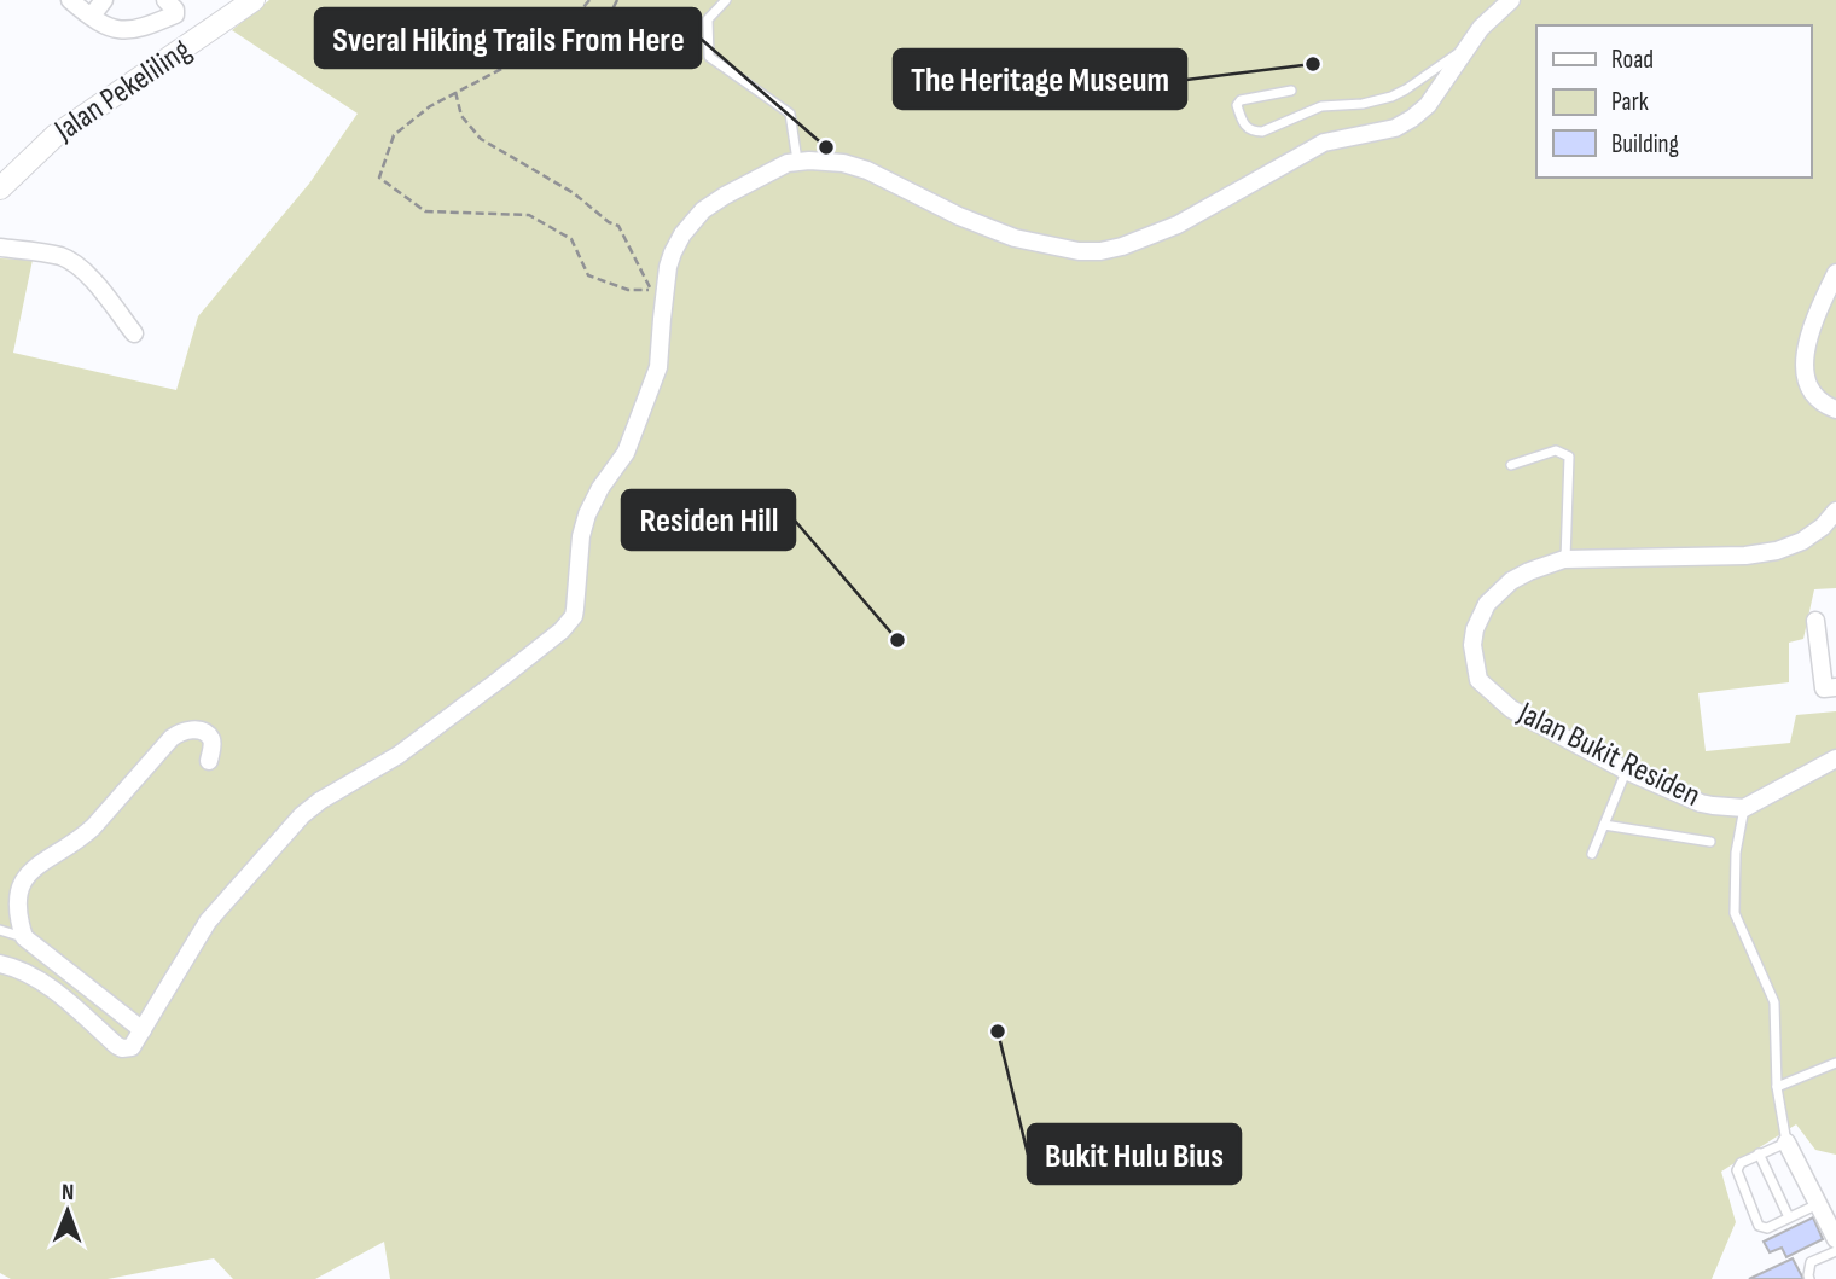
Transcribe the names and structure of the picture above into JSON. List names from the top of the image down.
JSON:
{
  "streets": {
    "street": ["Jalan Pekeliling", "Jalan Bukit Residen"]
  },
  "places": [
    "The Heritage Museum",
    "Sveral Hiking Trails From Here",
    "Residen Hill",
    "Bukit Hulu Bius"
  ],
  "legend": ["Road", "Park", "Building"],
  "north": "top"
}
